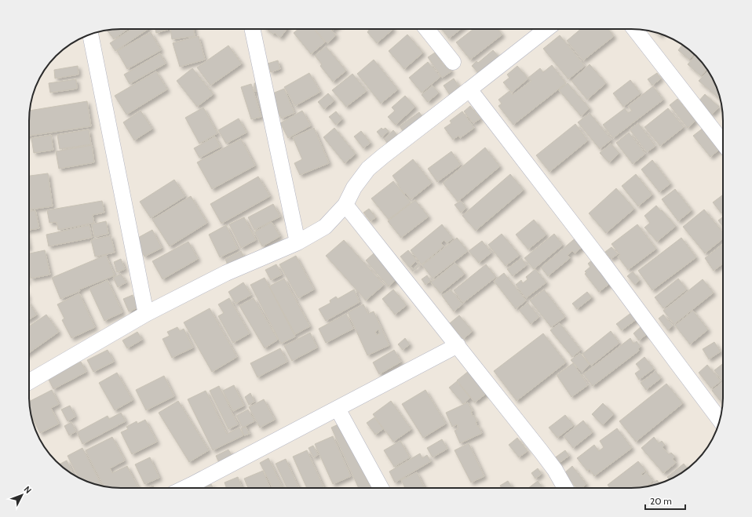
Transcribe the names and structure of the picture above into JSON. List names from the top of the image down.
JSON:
{
  "scale_bar": "20 m",
  "north": "top right"
}
